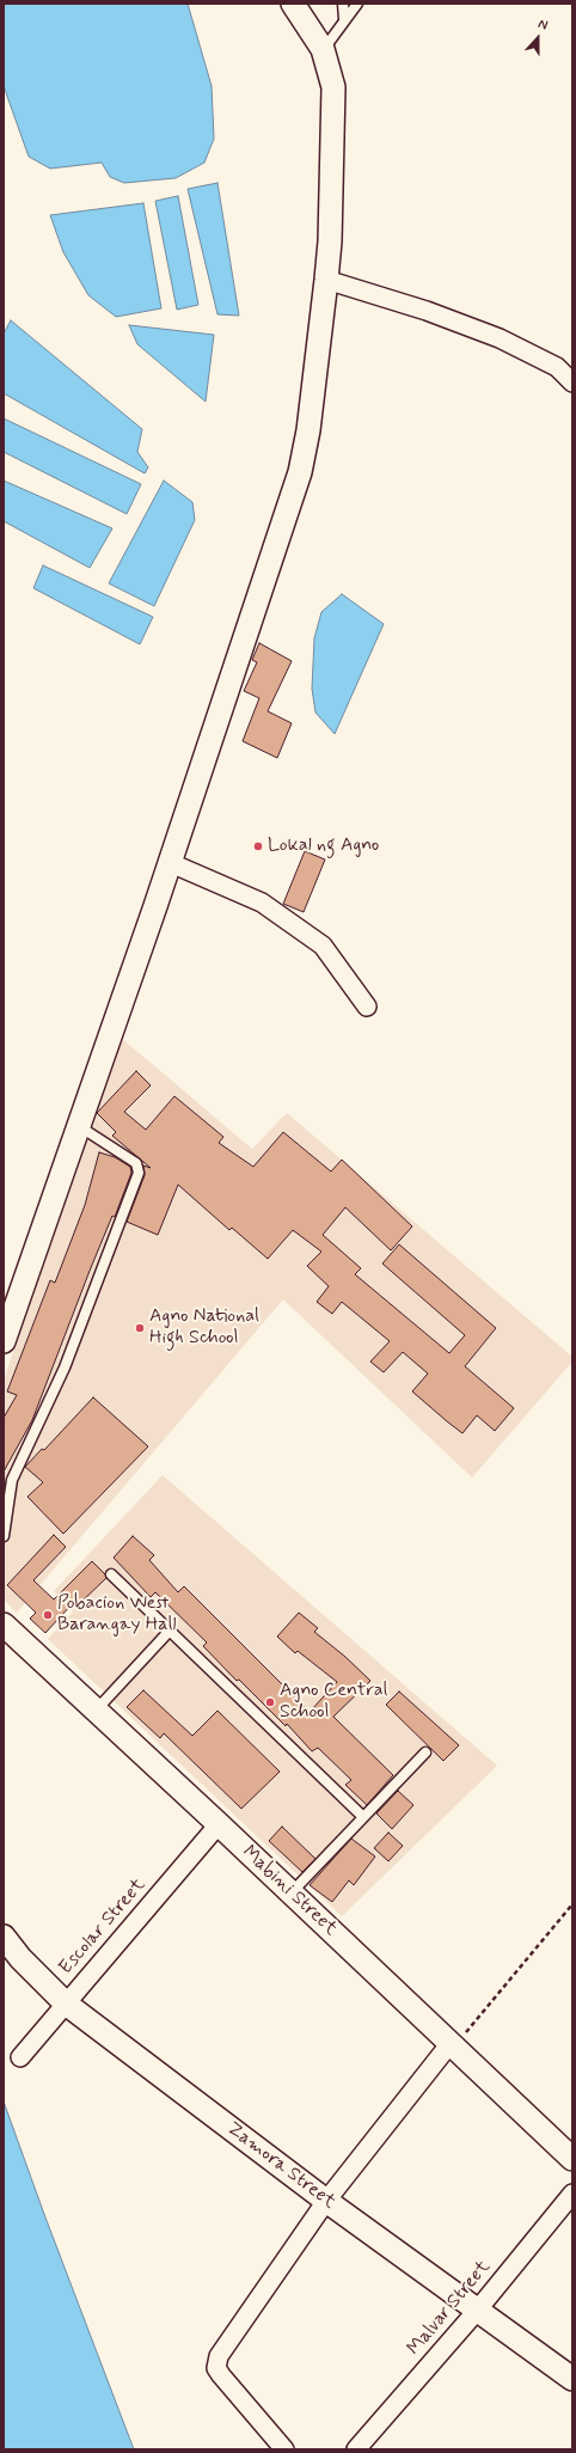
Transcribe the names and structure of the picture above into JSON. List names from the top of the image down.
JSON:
{
  "streets": {
    "street": [
      "Mabini Street",
      "Escolar Street",
      "Zamora Street",
      "Malvar Street"
    ]
  },
  "crossings": [
    ["Mabini Street", "Escolar Street"],
    ["Escolar Street", "Zamora Street"],
    ["Zamora Street", "Malvar Street"]
  ],
  "places": [
    "Lokal ng Agno",
    "Agno National High School",
    "Pobacion West Barangay Hall",
    "Agno Central School"
  ],
  "north": "top"
}
